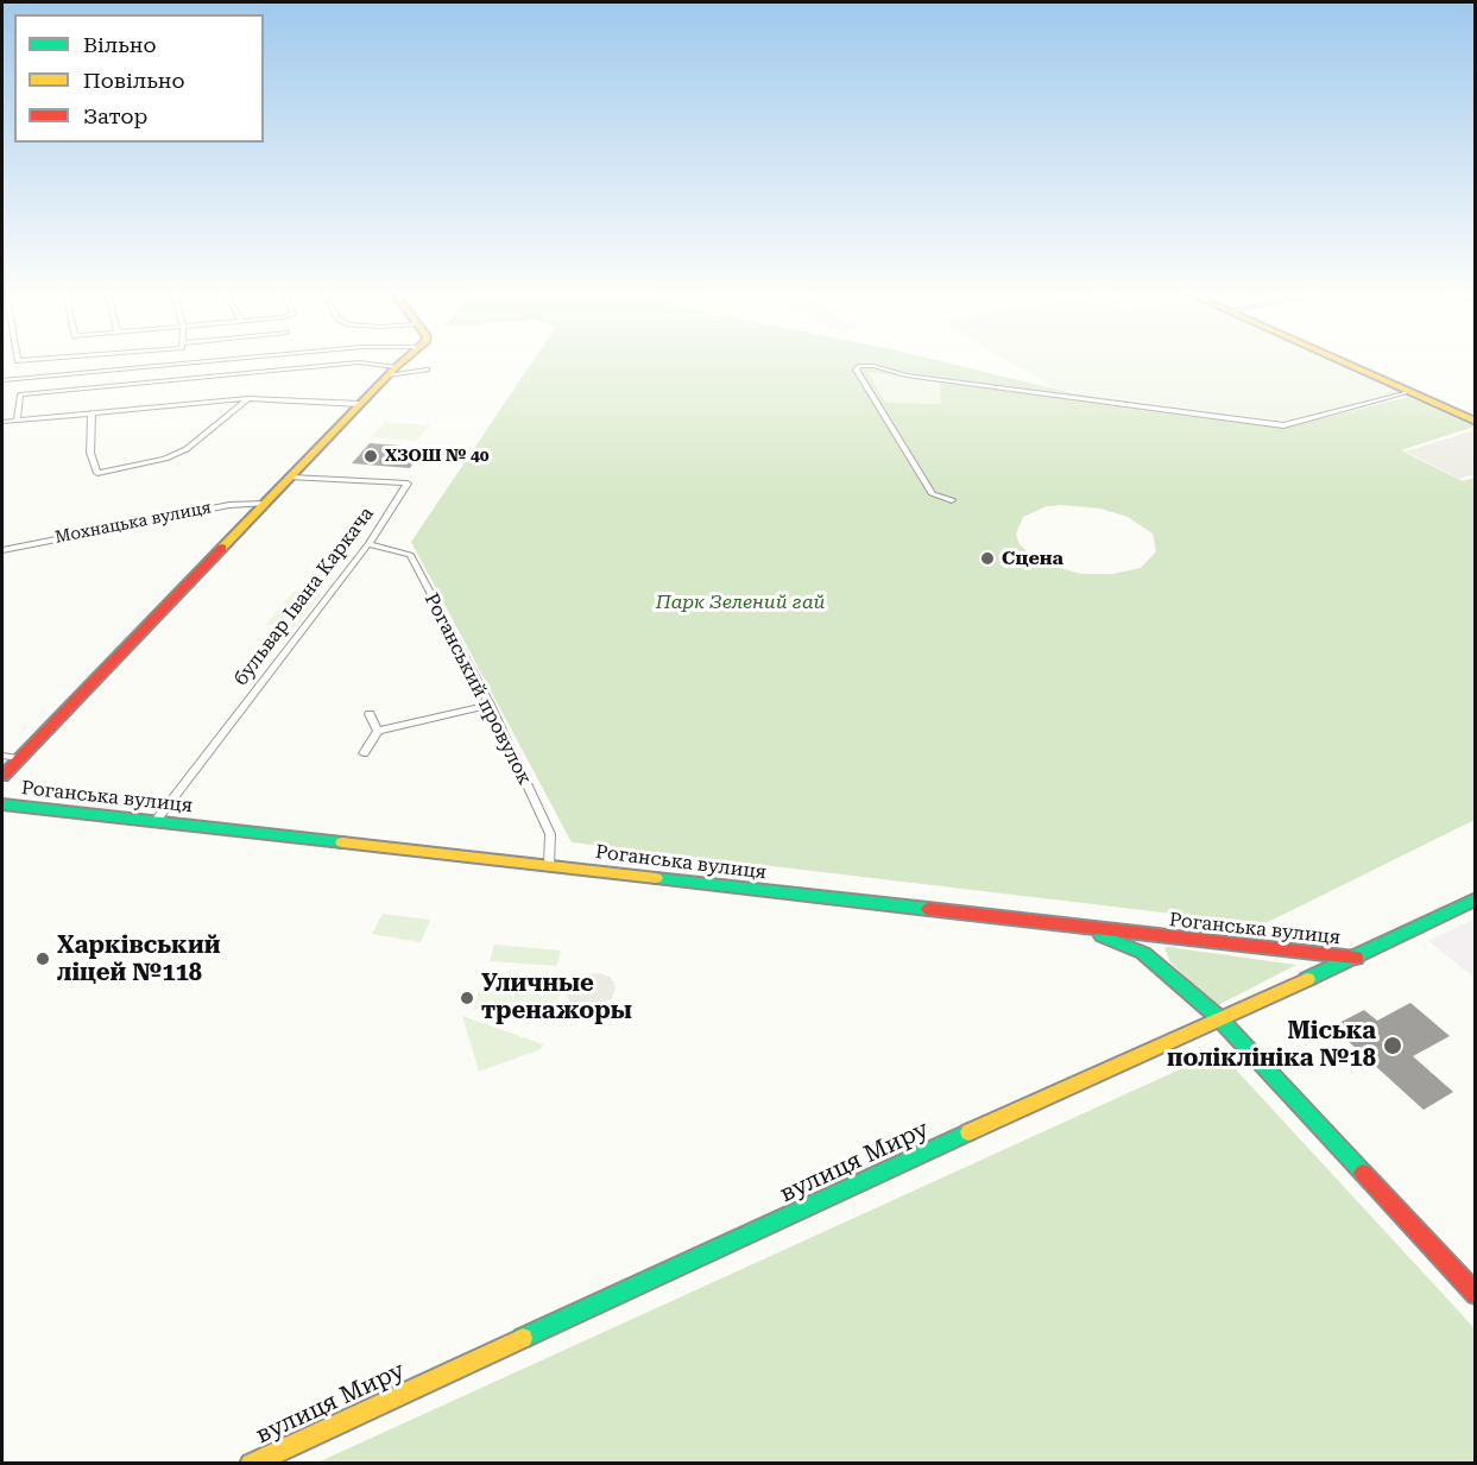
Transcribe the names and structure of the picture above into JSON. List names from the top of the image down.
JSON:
{
  "streets": {
    "street": [
      "Мохнацька вулиця",
      "бульвар Івана Каркача",
      "Роганський провулок",
      "Роганська вулиця",
      "вулиця Миру"
    ]
  },
  "crossings": [
    ["бульвар Івана Каркача", "Роганський провулок"],
    ["бульвар Івана Каркача", "Роганська вулиця"],
    ["Роганський провулок", "Роганська вулиця"],
    ["Роганська вулиця", "вулиця Миру"]
  ],
  "parks": ["Парк Зелений гай"],
  "places": [
    "ХЗОШ № 40",
    "Сцена",
    "Харківський ліцей №118",
    "Уличные тренажоры",
    "Міська поліклініка №18"
  ],
  "legend": ["Вільно", "Повільно", "Затор"]
}
